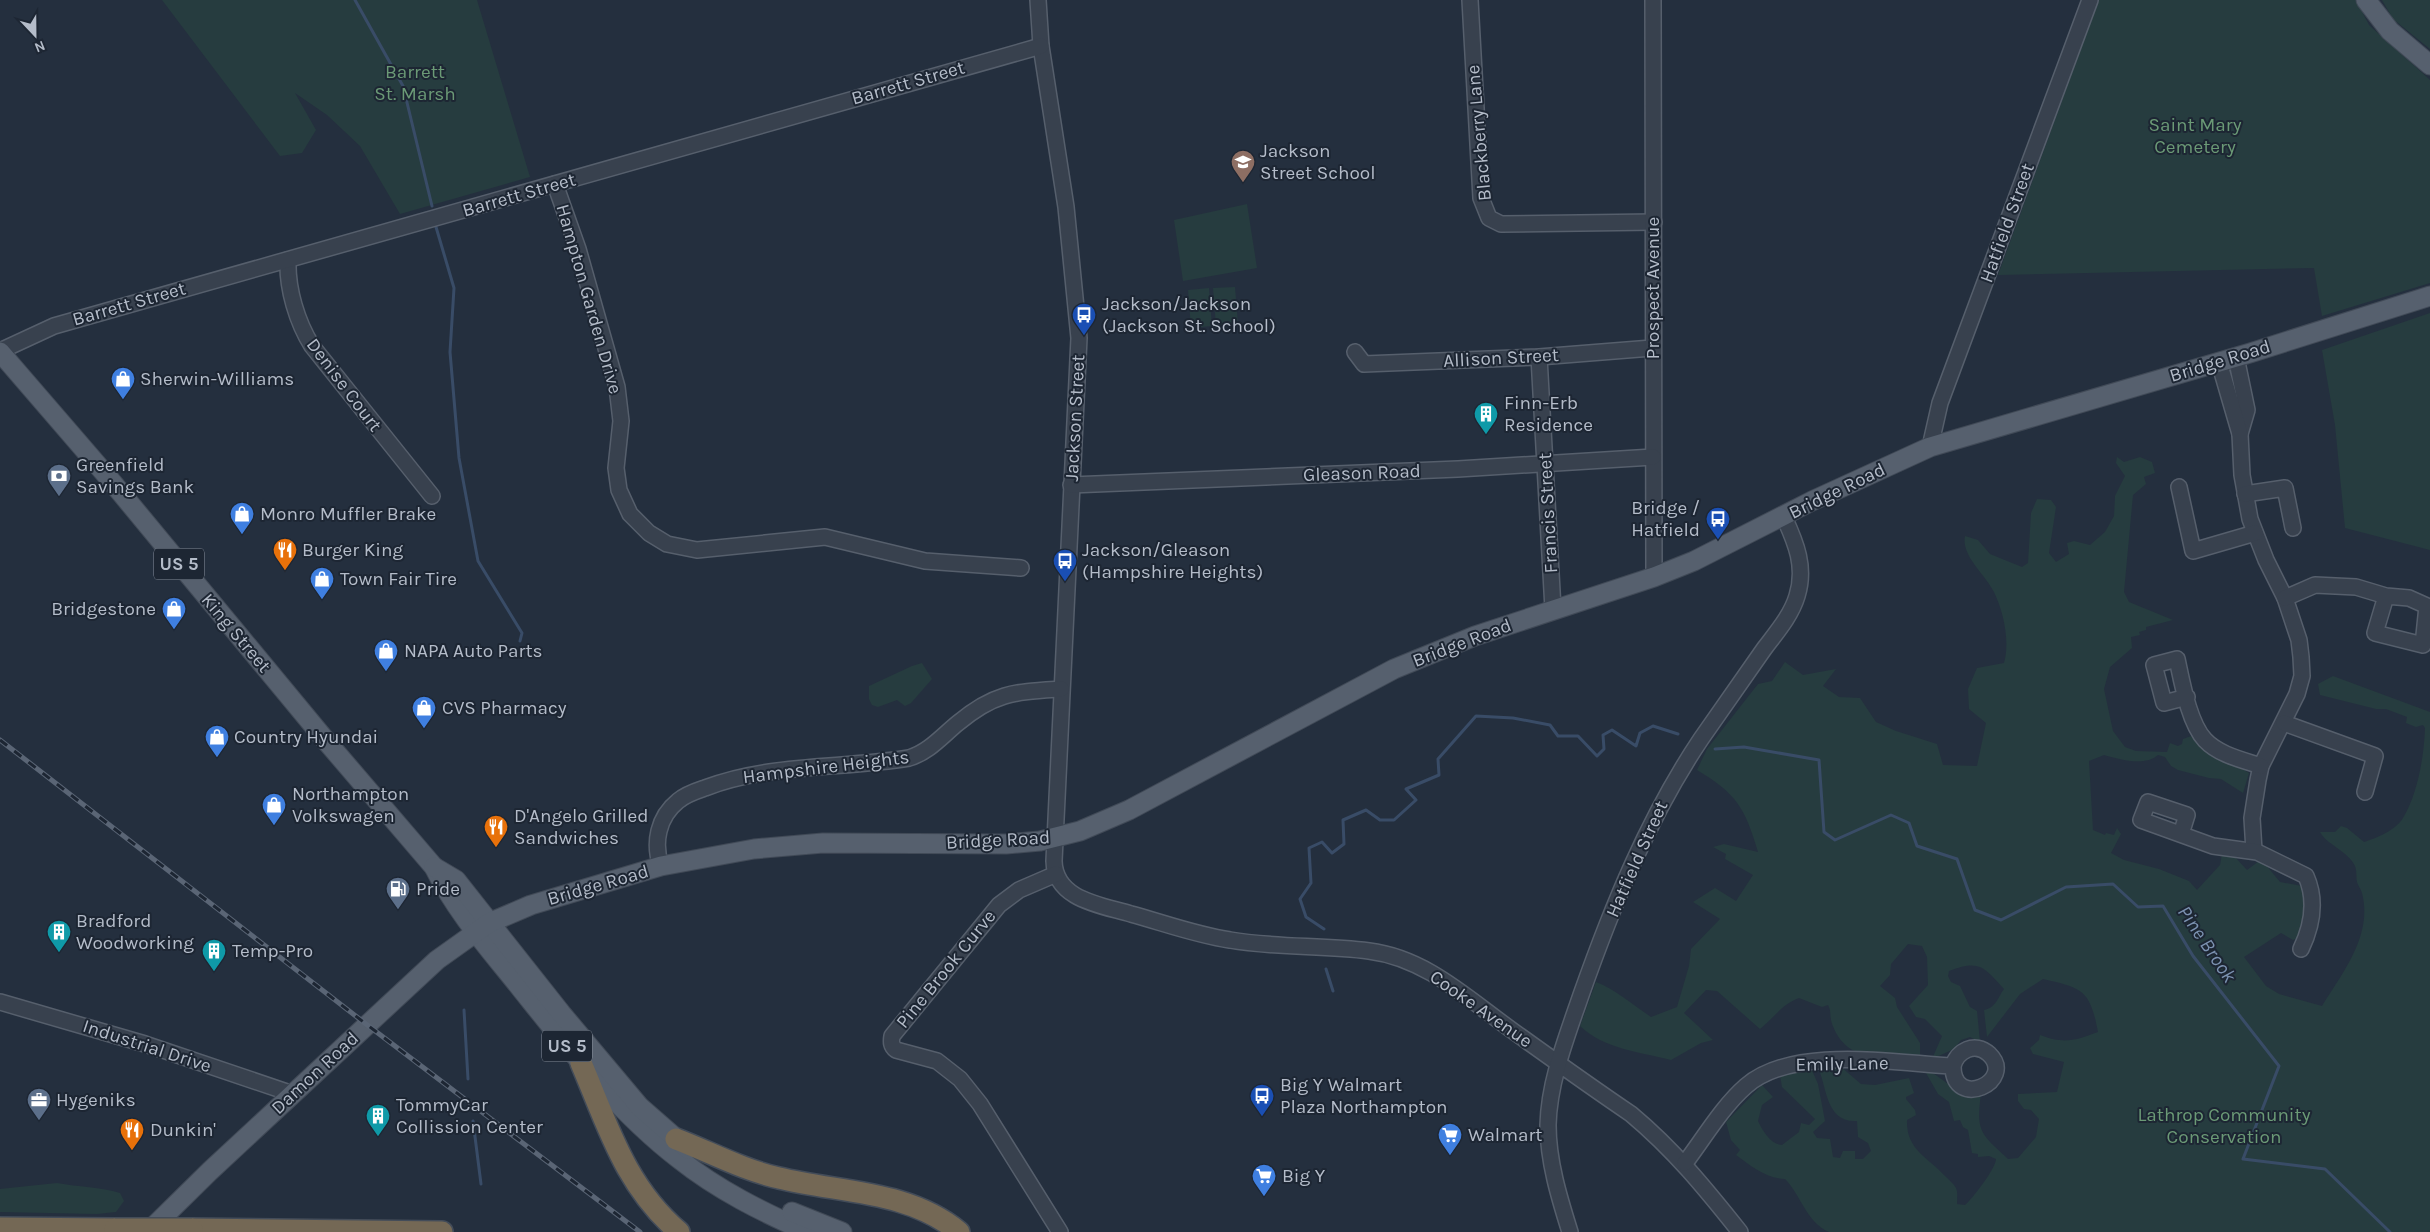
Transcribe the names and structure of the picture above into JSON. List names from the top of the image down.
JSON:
{
  "streets": {
    "main road": [
      "Bridge Road",
      "US 5",
      "King Street",
      "Damon Road"
    ],
    "street": [
      "Barrett Street",
      "Blackberry Lane",
      "Hatfield Street",
      "Prospect Avenue",
      "Hampton Garden Drive",
      "Allison Street",
      "Denise Court",
      "Jackson Street",
      "Gleason Road",
      "Francis Street",
      "Hampshire Heights",
      "Pine Brook Curve",
      "Cooke Avenue",
      "Industrial Drive",
      "Emily Lane"
    ]
  },
  "crossings": [
    ["Barrett Street", "Hampton Garden Drive"],
    ["Barrett Street", "Denise Court"],
    ["Barrett Street", "Jackson Street"],
    ["Barrett Street", "King Street"],
    ["Blackberry Lane", "Prospect Avenue"],
    ["Hatfield Street", "Bridge Road"],
    ["Hatfield Street", "Cooke Avenue"],
    ["Prospect Avenue", "Allison Street"],
    ["Prospect Avenue", "Bridge Road"],
    ["Prospect Avenue", "Gleason Road"],
    ["Allison Street", "Francis Street"],
    ["Bridge Road", "Jackson Street"],
    ["Bridge Road", "Francis Street"],
    ["Bridge Road", "US 5"],
    ["Bridge Road", "King Street"],
    ["Bridge Road", "Hampshire Heights"],
    ["Bridge Road", "Damon Road"],
    ["Jackson Street", "Gleason Road"],
    ["Jackson Street", "Hampshire Heights"],
    ["Gleason Road", "Francis Street"],
    ["US 5", "King Street"],
    ["US 5", "Damon Road"],
    ["King Street", "Damon Road"],
    ["Pine Brook Curve", "Cooke Avenue"],
    ["Cooke Avenue", "Emily Lane"],
    ["Industrial Drive", "Damon Road"]
  ],
  "water": ["Pine Brook"],
  "parks": ["Barrett St. Marsh", "Saint Mary Cemetery", "Lathrop Community Conservation"],
  "places": {
    "school or university": ["Jackson Street School"],
    "bus stop": [
      "Jackson/Jackson (Jackson St. School)",
      "Bridge / Hatfield",
      "Jackson/Gleason (Hampshire Heights)",
      "Big Y Walmart Plaza Northampton"
    ],
    "shop": [
      "Sherwin-Williams",
      "Monro Muffler Brake",
      "Town Fair Tire",
      "Bridgestone",
      "NAPA Auto Parts",
      "CVS Pharmacy",
      "Country Hyundai",
      "Northampton Volkswagen"
    ],
    "building": [
      "Finn-Erb Residence",
      "Bradford Woodworking",
      "Temp-Pro",
      "TommyCar Collission Center"
    ],
    "bank": ["Greenfield Savings Bank"],
    "restaurant": ["Burger King", "D'Angelo Grilled Sandwiches", "Dunkin'"],
    "fuel station": ["Pride"],
    "office": ["Hygeniks"],
    "supermarket": ["Walmart", "Big Y"]
  },
  "north": "bottom"
}
